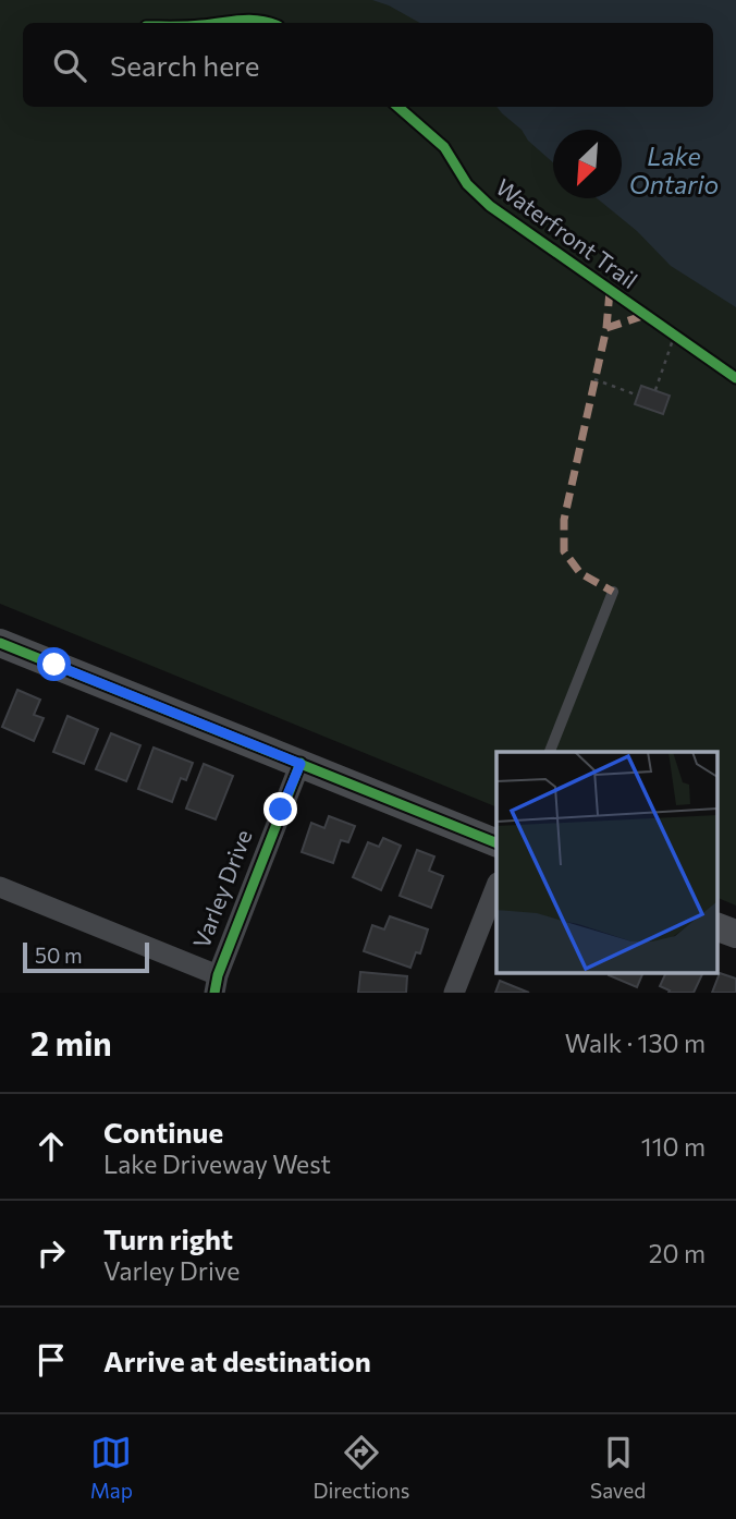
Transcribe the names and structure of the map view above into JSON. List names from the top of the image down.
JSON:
{
  "streets": {
    "street": ["Varley Drive"],
    "cycle path": ["Waterfront Trail"]
  },
  "water": ["Lake Ontario"],
  "scale_bar": "50 m",
  "north": "bottom left",
  "page": {
    "search": "Search here",
    "scale": "50 m",
    "heading": ["2 min", "Walk · 130 m"],
    "list": [
      ["Continue", "Lake Driveway West", "110 m"],
      ["Turn right", "Varley Drive", "20 m"],
      "Arrive at destination"
    ],
    "nav": ["Map", "Directions", "Saved"]
  }
}
